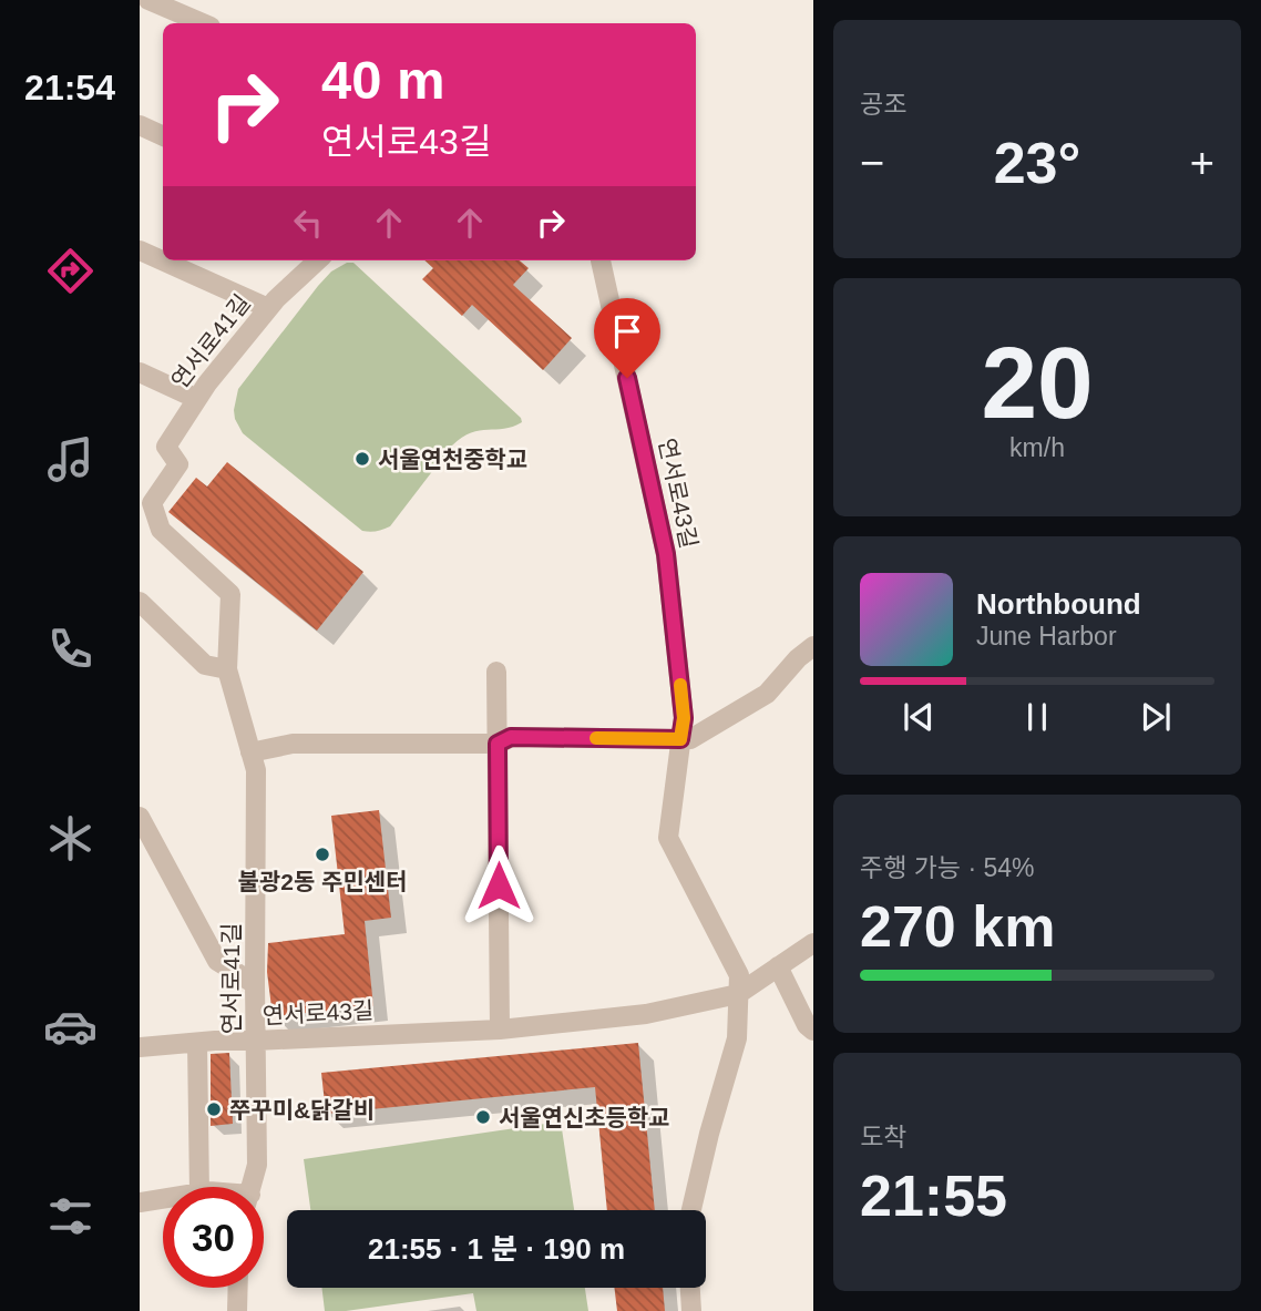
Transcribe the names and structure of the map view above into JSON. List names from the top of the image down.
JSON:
{
  "streets": {
    "street": ["연서로41길", "연서로43길"]
  },
  "crossings": [
    ["연서로41길", "연서로43길"]
  ],
  "places": [
    "서울연천중학교",
    "불광2동 주민센터",
    "쭈꾸미&닭갈비",
    "서울연신초등학교"
  ],
  "page": {
    "tabs": "21:54",
    "tile": [
      "공조",
      ["20", "km/h"],
      ["주행 가능 · 54%", "270 km"],
      ["도착", "21:55"]
    ],
    "turn": ["40 m", "연서로43길"],
    "heat": ["−", "23°", "+"],
    "song": ["Northbound", "June Harbor"],
    "limit": "30",
    "trip": "21:55 · 1 분 · 190 m"
  }
}
